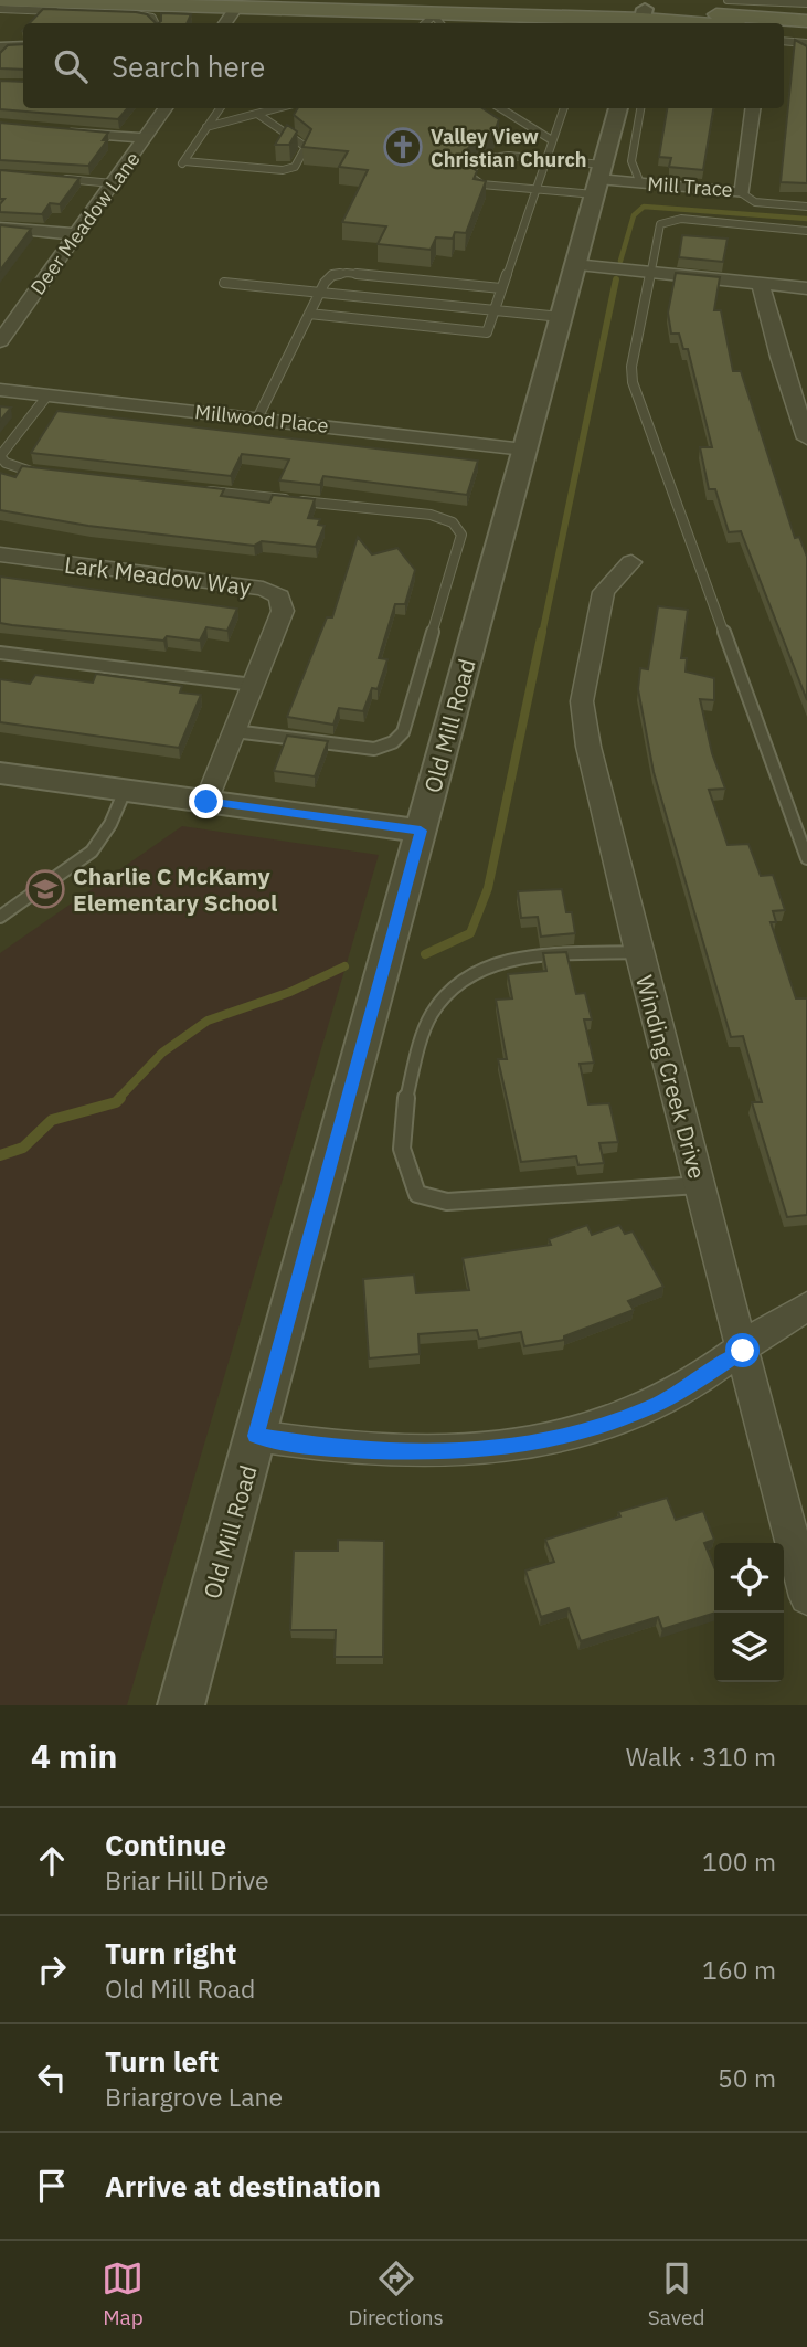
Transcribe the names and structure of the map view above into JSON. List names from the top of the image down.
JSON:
{
  "streets": {
    "street": [
      "Mill Trace",
      "Deer Meadow Lane",
      "Millwood Place",
      "Lark Meadow Way",
      "Old Mill Road",
      "Winding Creek Drive"
    ]
  },
  "crossings": [
    ["Mill Trace", "Old Mill Road"],
    ["Millwood Place", "Old Mill Road"]
  ],
  "places": {
    "church": ["Valley View Christian Church"],
    "school or university": ["Charlie C McKamy Elementary School"]
  },
  "page": {
    "search": "Search here",
    "heading": ["4 min", "Walk · 310 m"],
    "list": [
      ["Continue", "Briar Hill Drive", "100 m"],
      ["Turn right", "Old Mill Road", "160 m"],
      ["Turn left", "Briargrove Lane", "50 m"],
      "Arrive at destination"
    ],
    "nav": ["Map", "Directions", "Saved"]
  }
}
